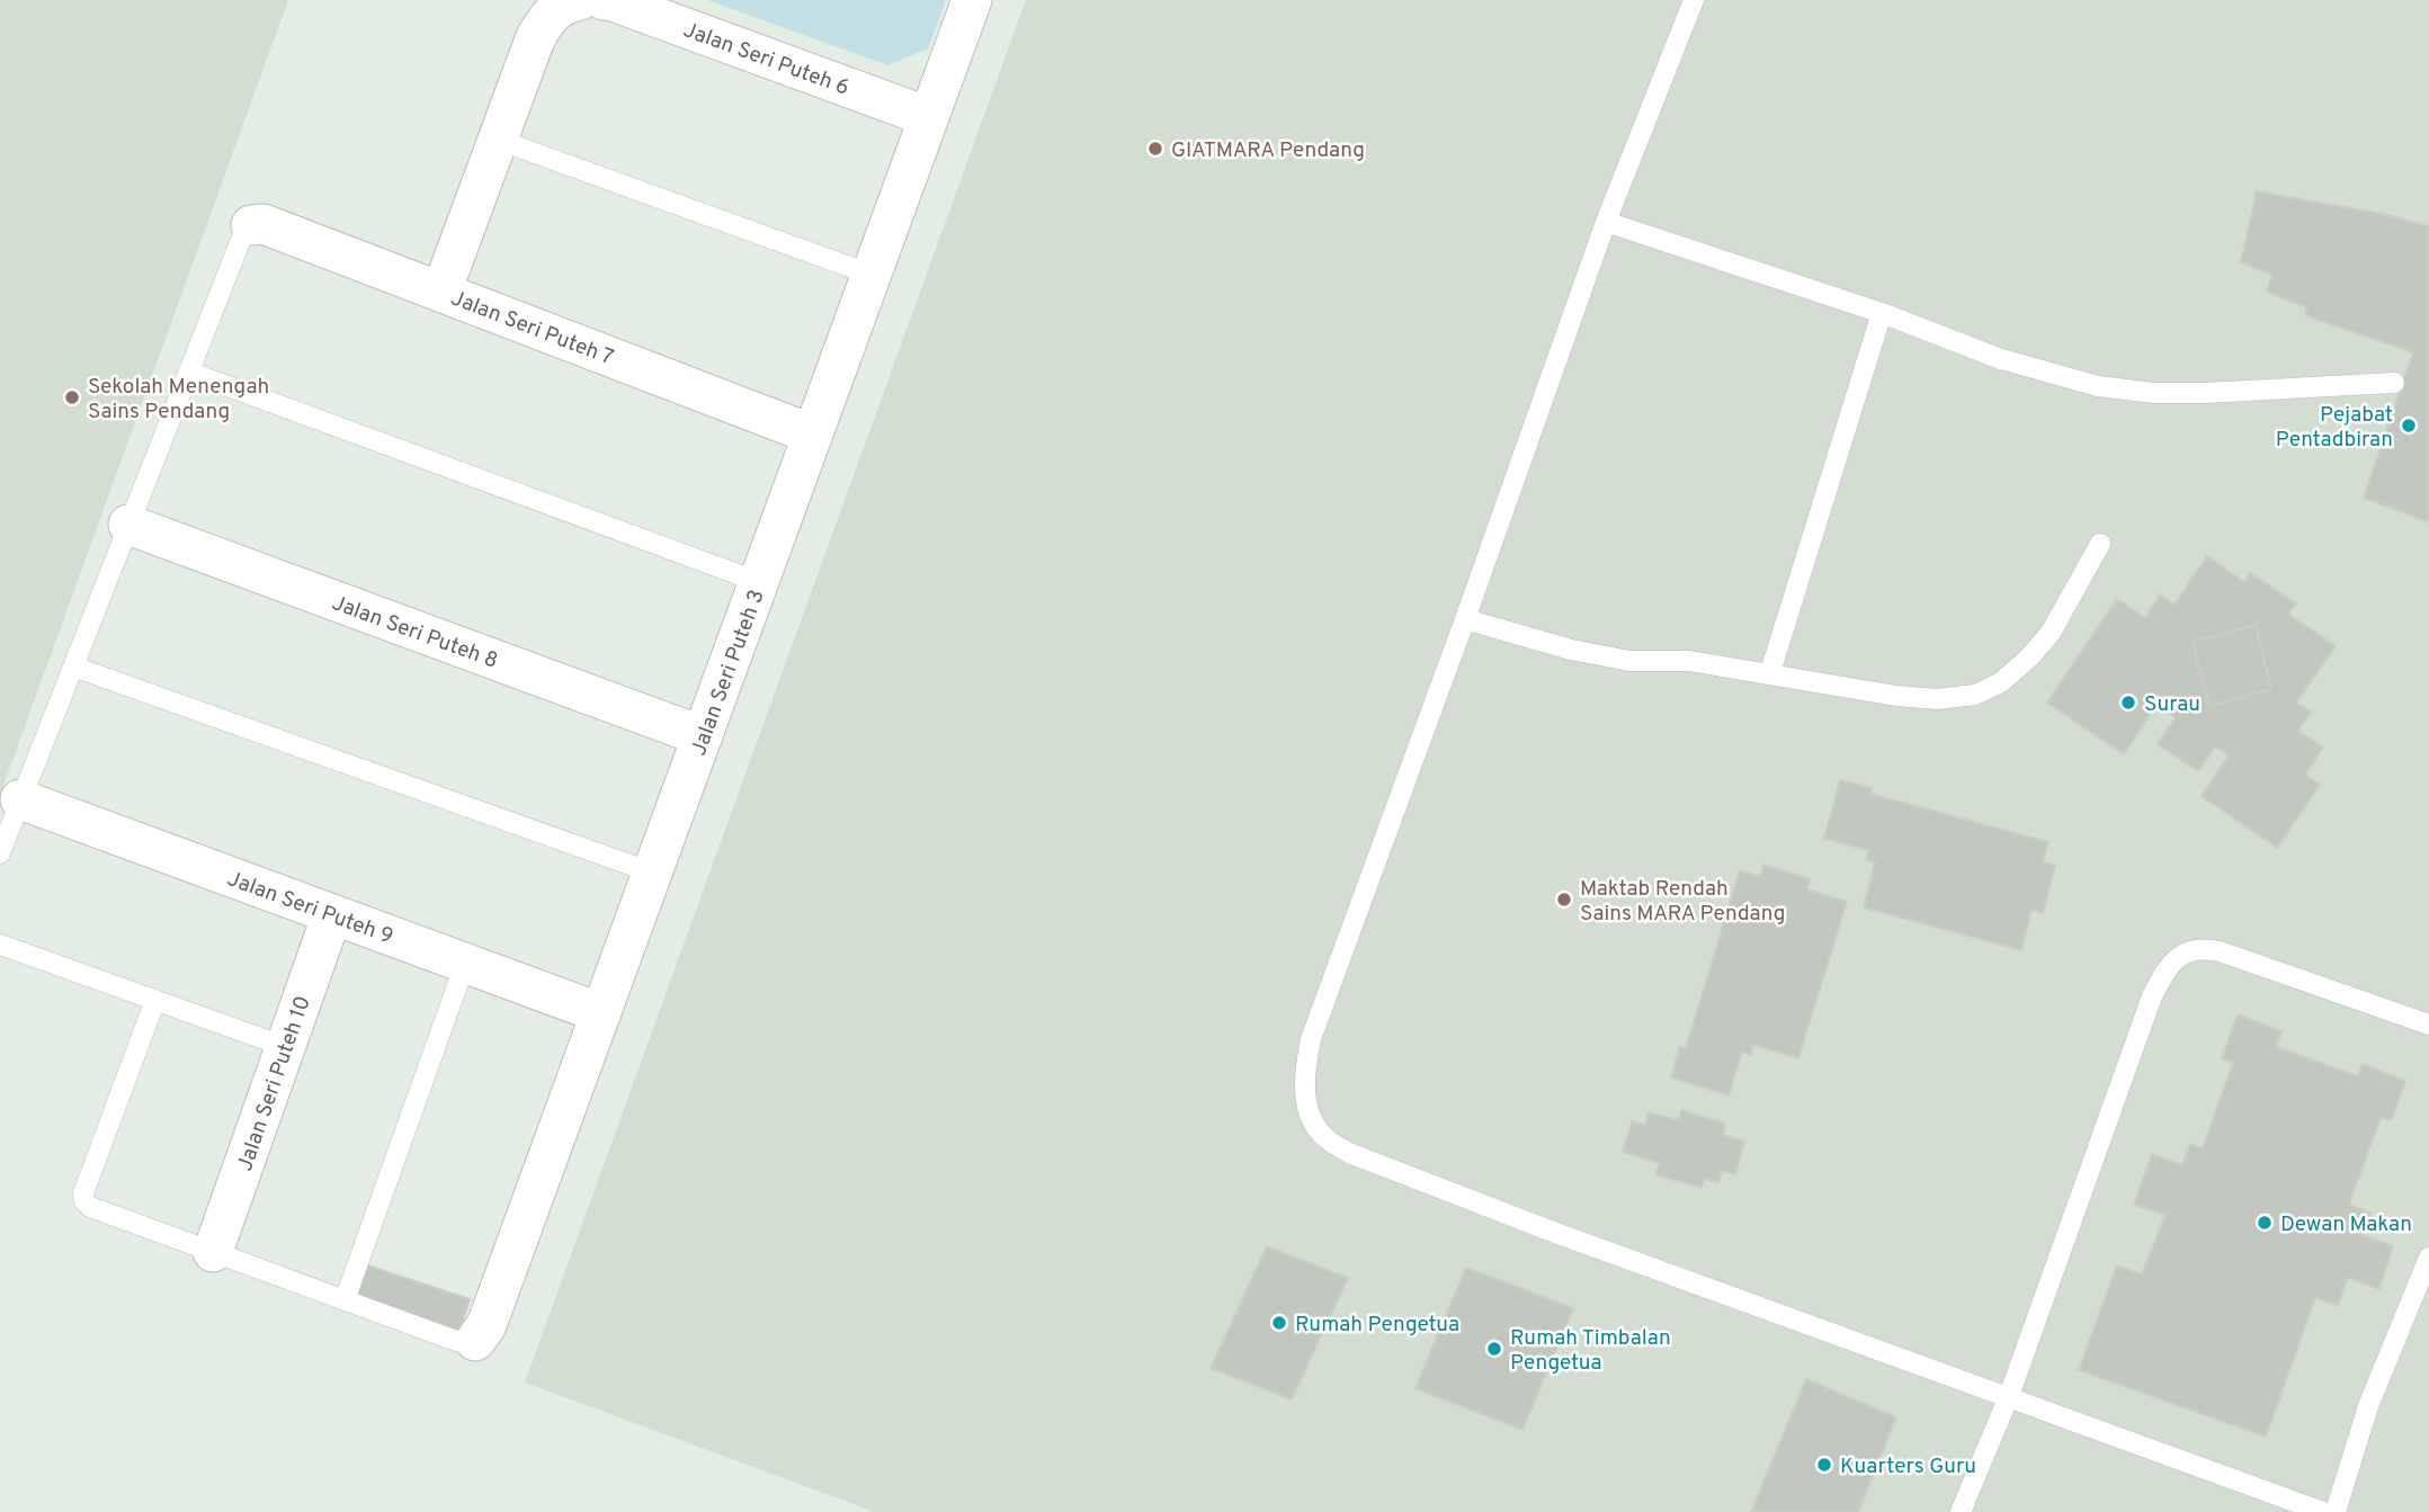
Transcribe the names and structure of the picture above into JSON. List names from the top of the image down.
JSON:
{
  "streets": {
    "street": [
      "Jalan Seri Puteh 6",
      "Jalan Seri Puteh 7",
      "Jalan Seri Puteh 8",
      "Jalan Seri Puteh 3",
      "Jalan Seri Puteh 9",
      "Jalan Seri Puteh 10"
    ]
  },
  "crossings": [
    ["Jalan Seri Puteh 6", "Jalan Seri Puteh 3"],
    ["Jalan Seri Puteh 7", "Jalan Seri Puteh 3"],
    ["Jalan Seri Puteh 8", "Jalan Seri Puteh 3"],
    ["Jalan Seri Puteh 3", "Jalan Seri Puteh 9"],
    ["Jalan Seri Puteh 9", "Jalan Seri Puteh 10"]
  ],
  "places": [
    "GIATMARA Pendang",
    "Sekolah Menengah Sains Pendang",
    "Pejabat Pentadbiran",
    "Surau",
    "Maktab Rendah Sains MARA Pendang",
    "Dewan Makan",
    "Rumah Pengetua",
    "Rumah Timbalan Pengetua",
    "Kuarters Guru"
  ]
}
